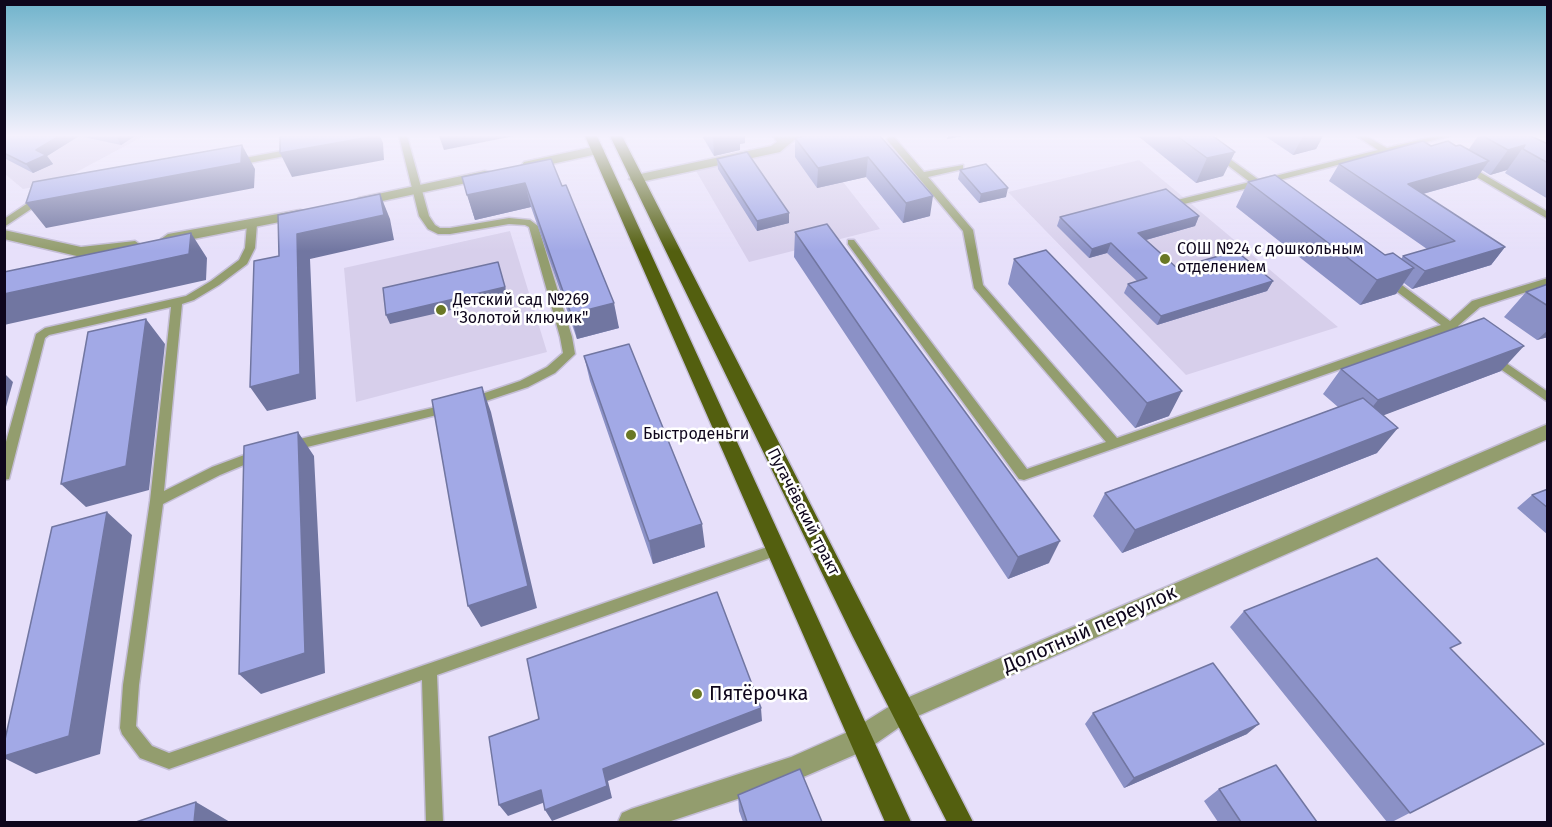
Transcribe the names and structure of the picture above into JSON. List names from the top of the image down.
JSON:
{
  "streets": {
    "main road": ["Пугачёвский тракт"],
    "street": ["Долотный переулок"]
  },
  "crossings": [
    ["Пугачёвский тракт", "Долотный переулок"]
  ],
  "places": [
    "СОШ №24 с дошкольным отделением",
    "Детский сад №269 \"Золотой ключик\"",
    "Быстроденьги",
    "Пятёрочка"
  ]
}
